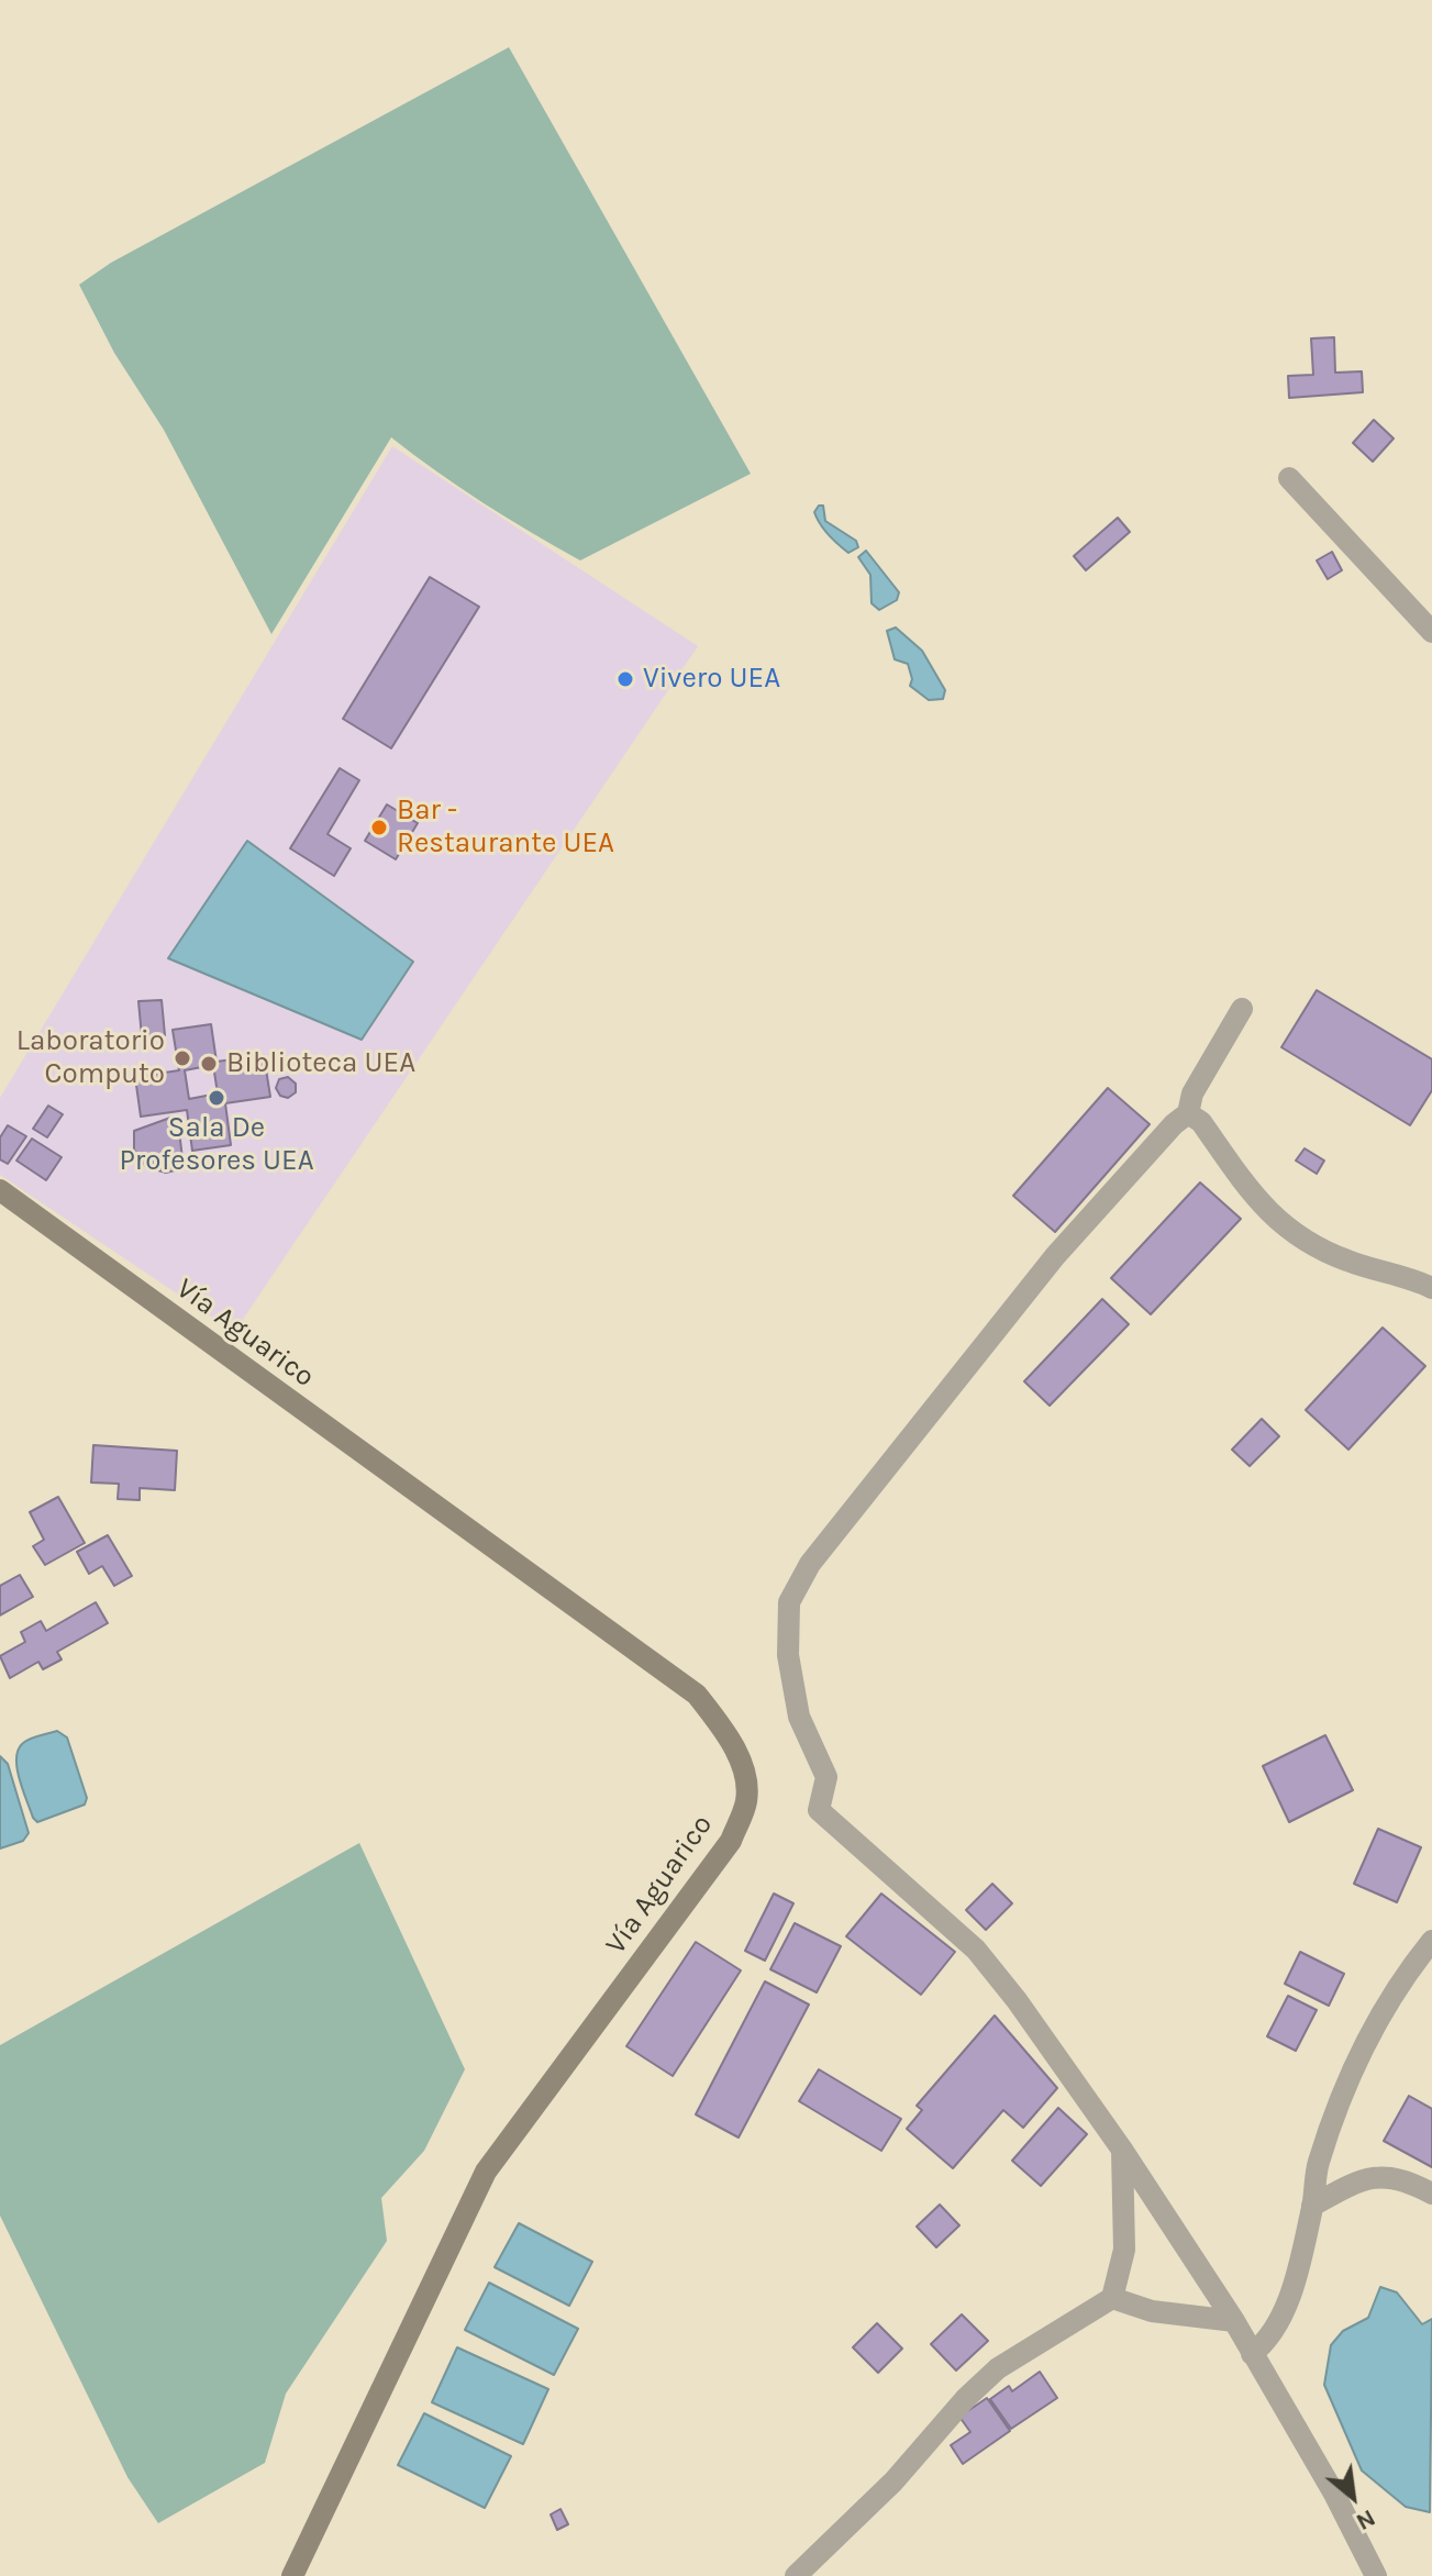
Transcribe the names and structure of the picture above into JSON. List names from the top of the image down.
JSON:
{
  "streets": {
    "street": ["Vía Aguarico"]
  },
  "places": [
    "Vivero UEA",
    "Bar - Restaurante UEA",
    "Laboratorio Computo",
    "Biblioteca UEA",
    "Sala De Profesores UEA"
  ],
  "north": "bottom right"
}
